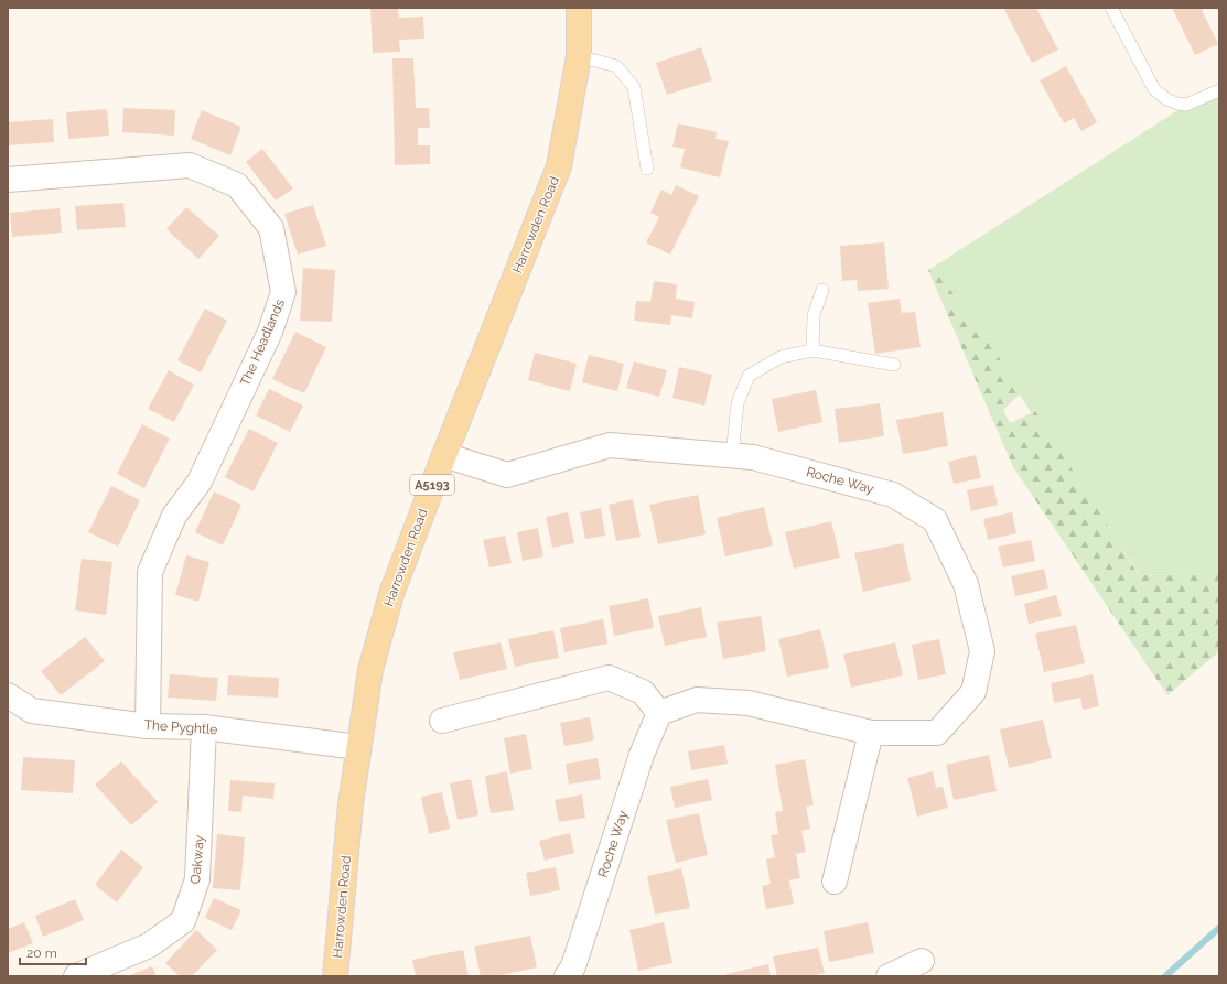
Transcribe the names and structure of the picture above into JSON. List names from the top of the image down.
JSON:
{
  "streets": {
    "main road": ["Harrowden Road", "A5193"],
    "street": [
      "The Headlands",
      "Roche Way",
      "The Pyghtle",
      "Oakway"
    ]
  },
  "crossings": [
    ["Harrowden Road", "Roche Way"],
    ["Harrowden Road", "The Pyghtle"],
    ["The Headlands", "The Pyghtle"],
    ["The Pyghtle", "Oakway"]
  ],
  "scale_bar": "20 m"
}
